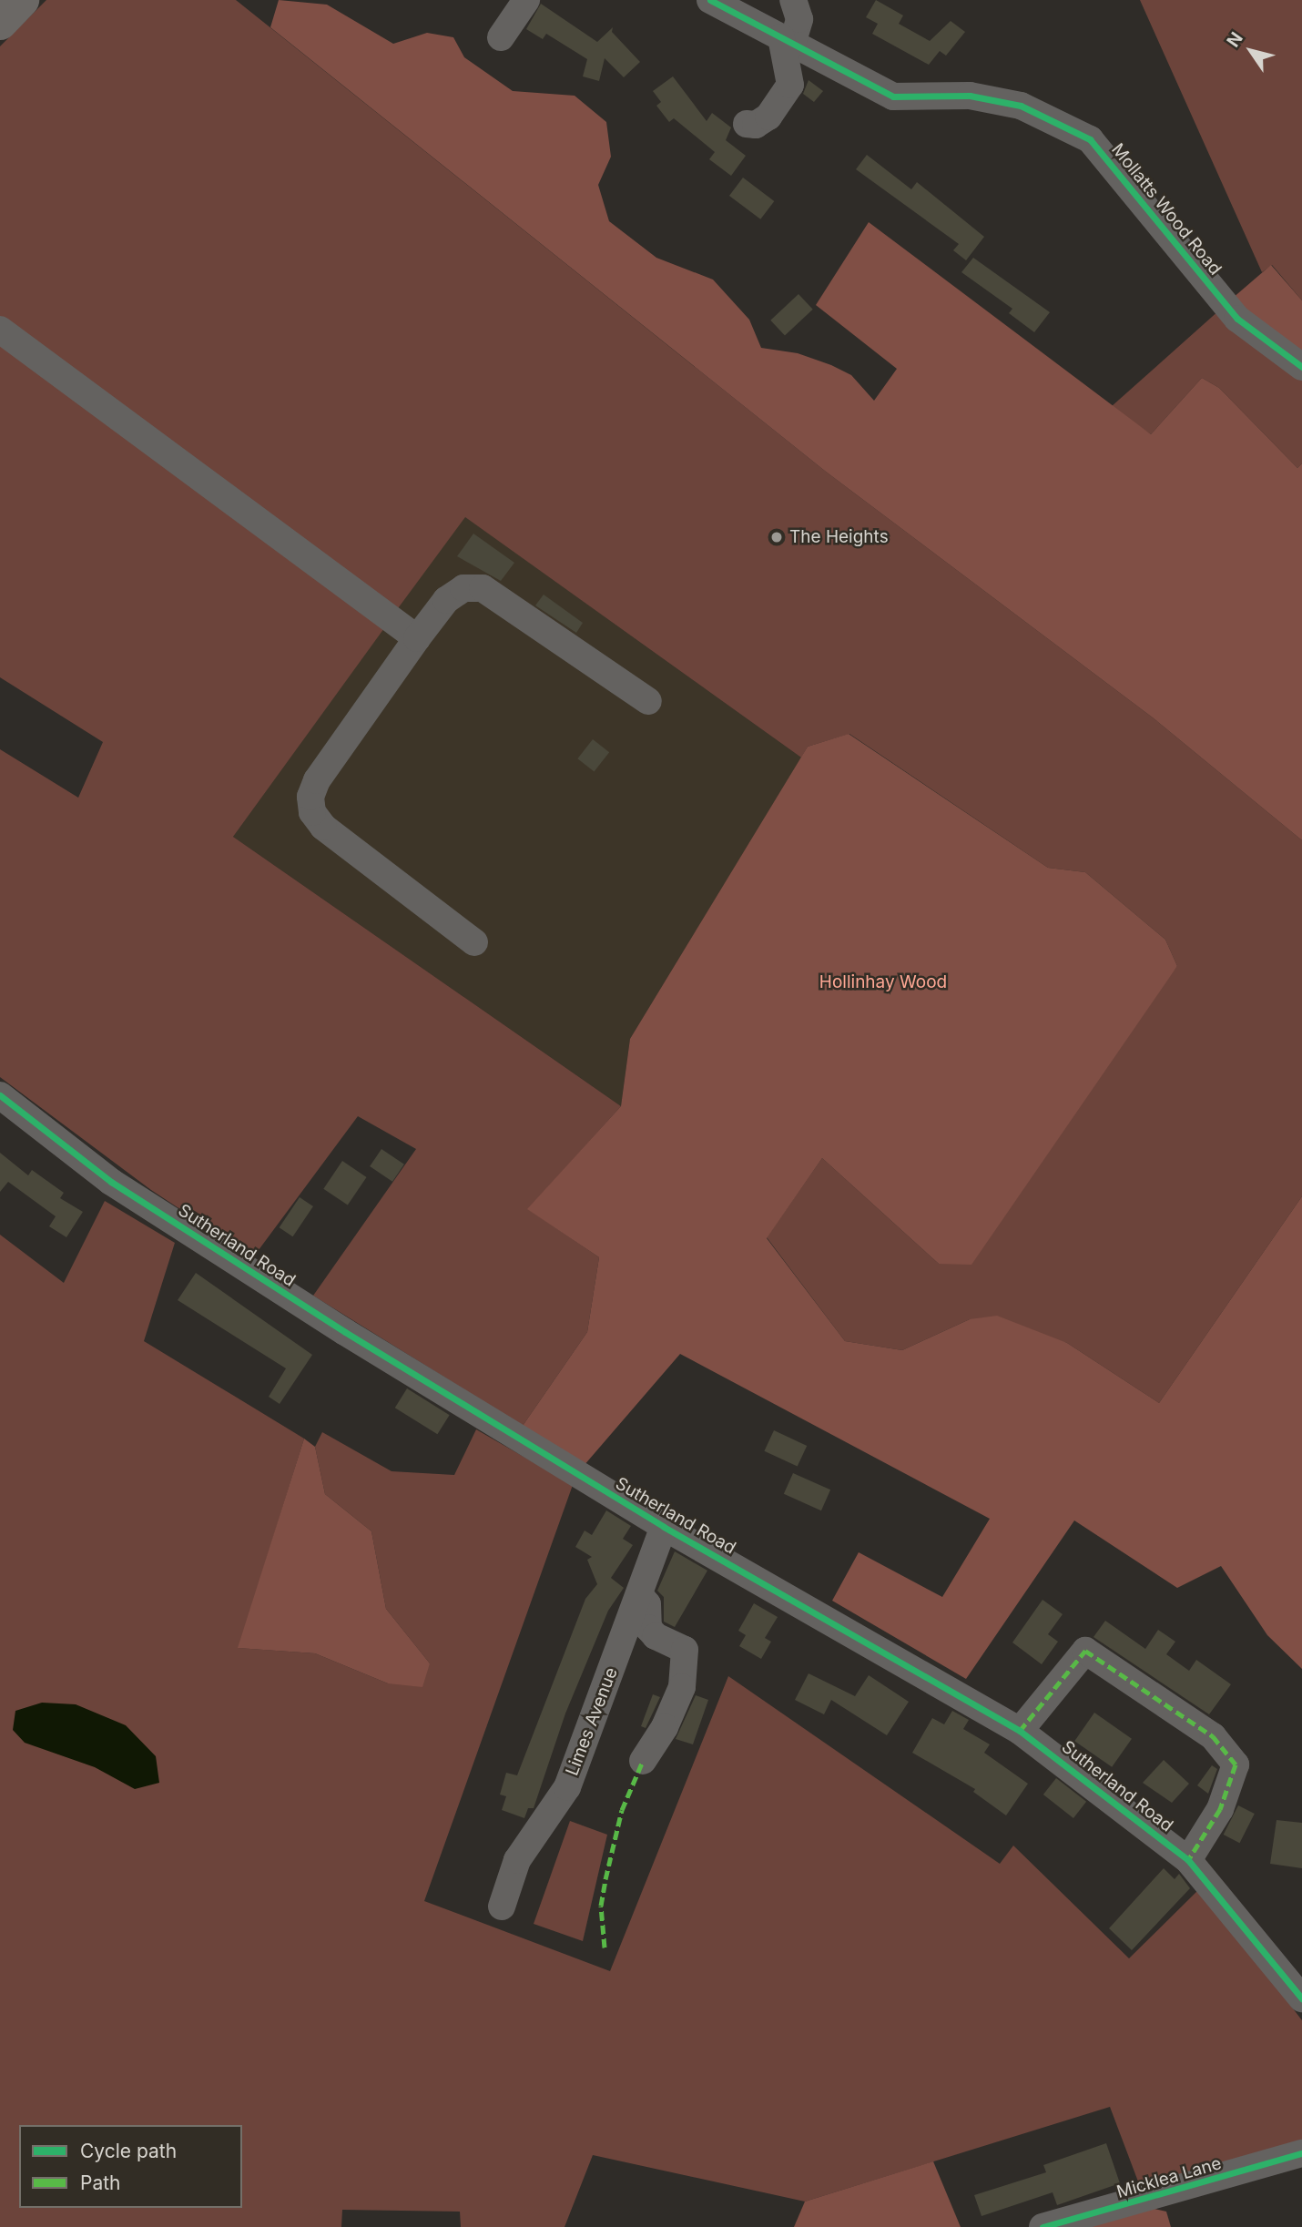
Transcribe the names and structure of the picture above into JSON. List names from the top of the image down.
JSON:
{
  "streets": {
    "street": [
      "Mollatts Wood Road",
      "Sutherland Road",
      "Limes Avenue",
      "Micklea Lane"
    ]
  },
  "crossings": [
    ["Sutherland Road", "Limes Avenue"]
  ],
  "parks": ["Hollinhay Wood"],
  "places": ["The Heights"],
  "legend": ["Cycle path", "Path"],
  "north": "top left"
}
